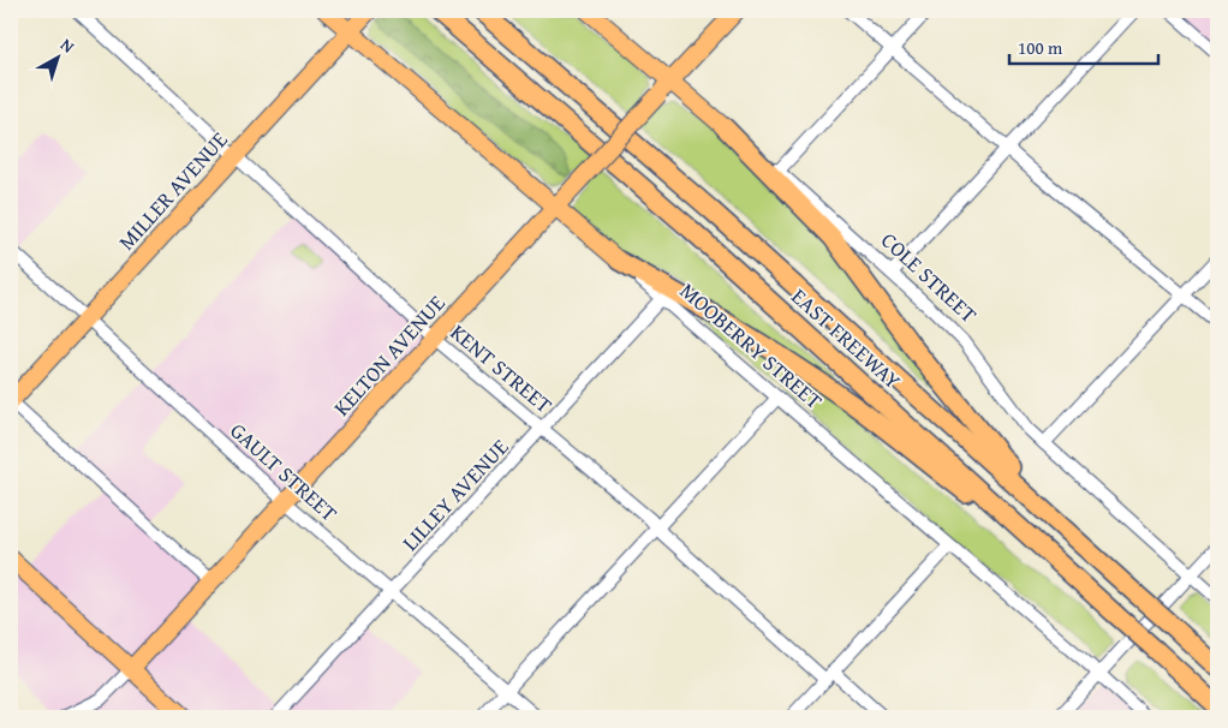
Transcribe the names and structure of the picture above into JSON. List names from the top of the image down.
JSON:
{
  "streets": {
    "highway": ["EAST FREEWAY"],
    "main road": [
      "MILLER AVENUE",
      "COLE STREET",
      "MOOBERRY STREET",
      "KELTON AVENUE"
    ],
    "street": ["KENT STREET", "GAULT STREET", "LILLEY AVENUE"]
  },
  "crossings": [
    ["MILLER AVENUE", "MOOBERRY STREET"],
    ["MILLER AVENUE", "KENT STREET"],
    ["MILLER AVENUE", "GAULT STREET"],
    ["COLE STREET", "KELTON AVENUE"],
    ["MOOBERRY STREET", "KELTON AVENUE"],
    ["MOOBERRY STREET", "LILLEY AVENUE"],
    ["KELTON AVENUE", "KENT STREET"],
    ["KELTON AVENUE", "GAULT STREET"],
    ["KENT STREET", "LILLEY AVENUE"],
    ["GAULT STREET", "LILLEY AVENUE"]
  ],
  "scale_bar": "100 m",
  "north": "top right"
}
